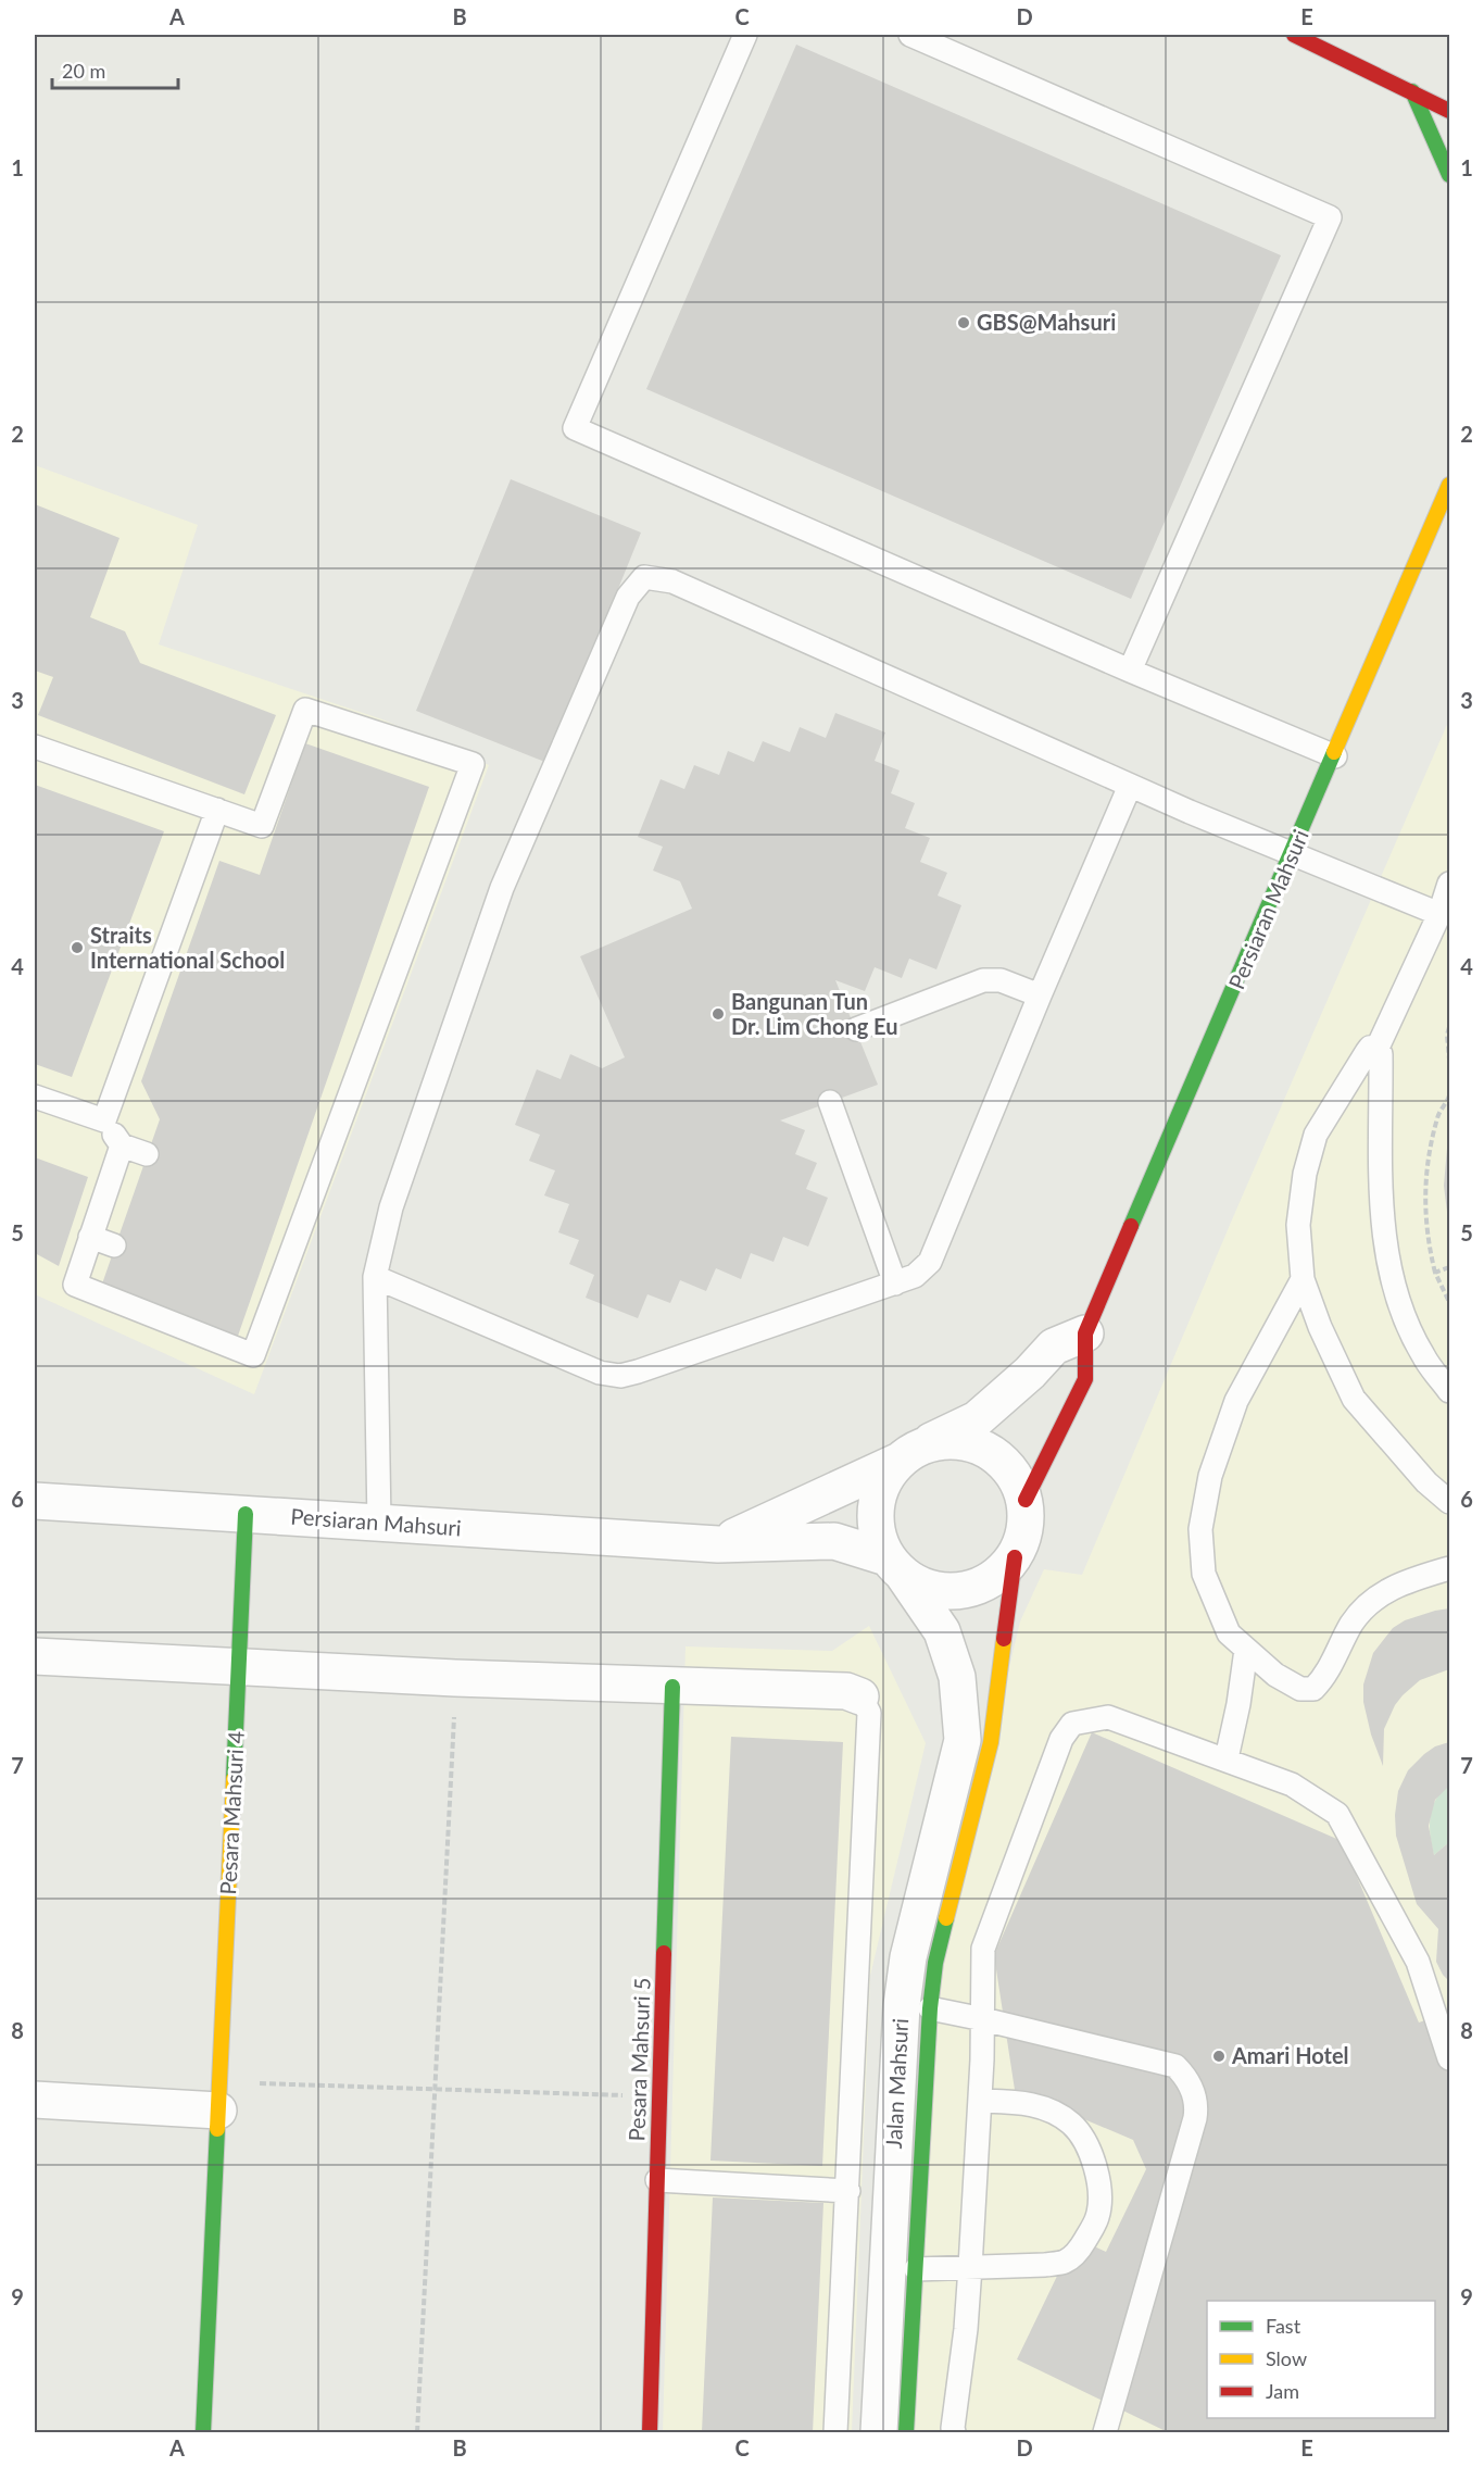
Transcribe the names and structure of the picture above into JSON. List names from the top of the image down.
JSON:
{
  "streets": {
    "street": [
      "Persiaran Mahsuri",
      "Pesara Mahsuri 4",
      "Pesara Mahsuri 5",
      "Jalan Mahsuri"
    ]
  },
  "crossings": [
    ["Persiaran Mahsuri", "Pesara Mahsuri 4"]
  ],
  "places": [
    "GBS@Mahsuri",
    "Straits International School",
    "Bangunan Tun Dr. Lim Chong Eu",
    "Amari Hotel"
  ],
  "legend": ["Fast", "Slow", "Jam"],
  "scale_bar": "20 m",
  "grid": {
    "columns": [
      "A",
      "B",
      "C",
      "D",
      "E"
    ],
    "rows": [
      "1",
      "2",
      "3",
      "4",
      "5",
      "6",
      "7",
      "8",
      "9"
    ]
  }
}
